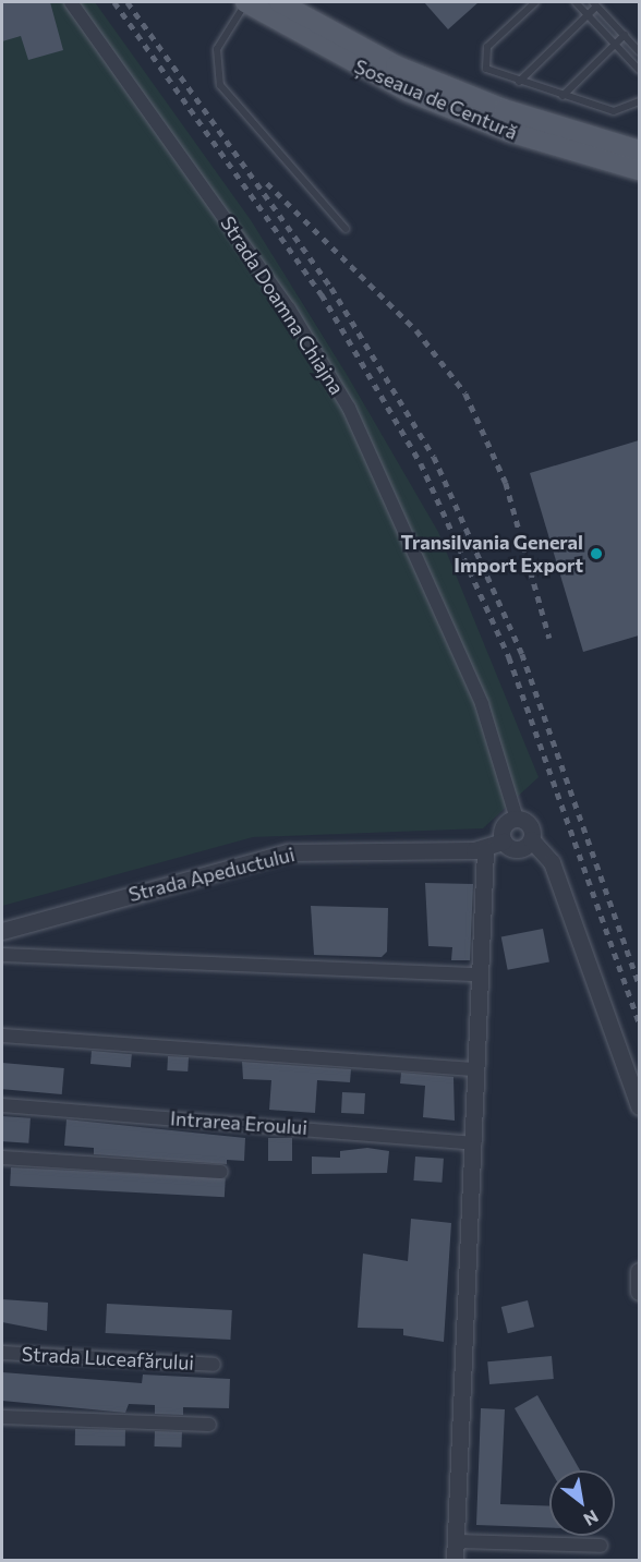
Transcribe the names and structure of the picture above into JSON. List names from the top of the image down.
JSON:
{
  "streets": {
    "main road": ["Șoseaua de Centură"],
    "street": [
      "Strada Doamna Chiajna",
      "Strada Apeductului",
      "Intrarea Eroului",
      "Strada Luceafărului"
    ]
  },
  "crossings": [
    ["Strada Doamna Chiajna", "Strada Apeductului"]
  ],
  "places": ["Transilvania General Import Export"],
  "north": "bottom right"
}
